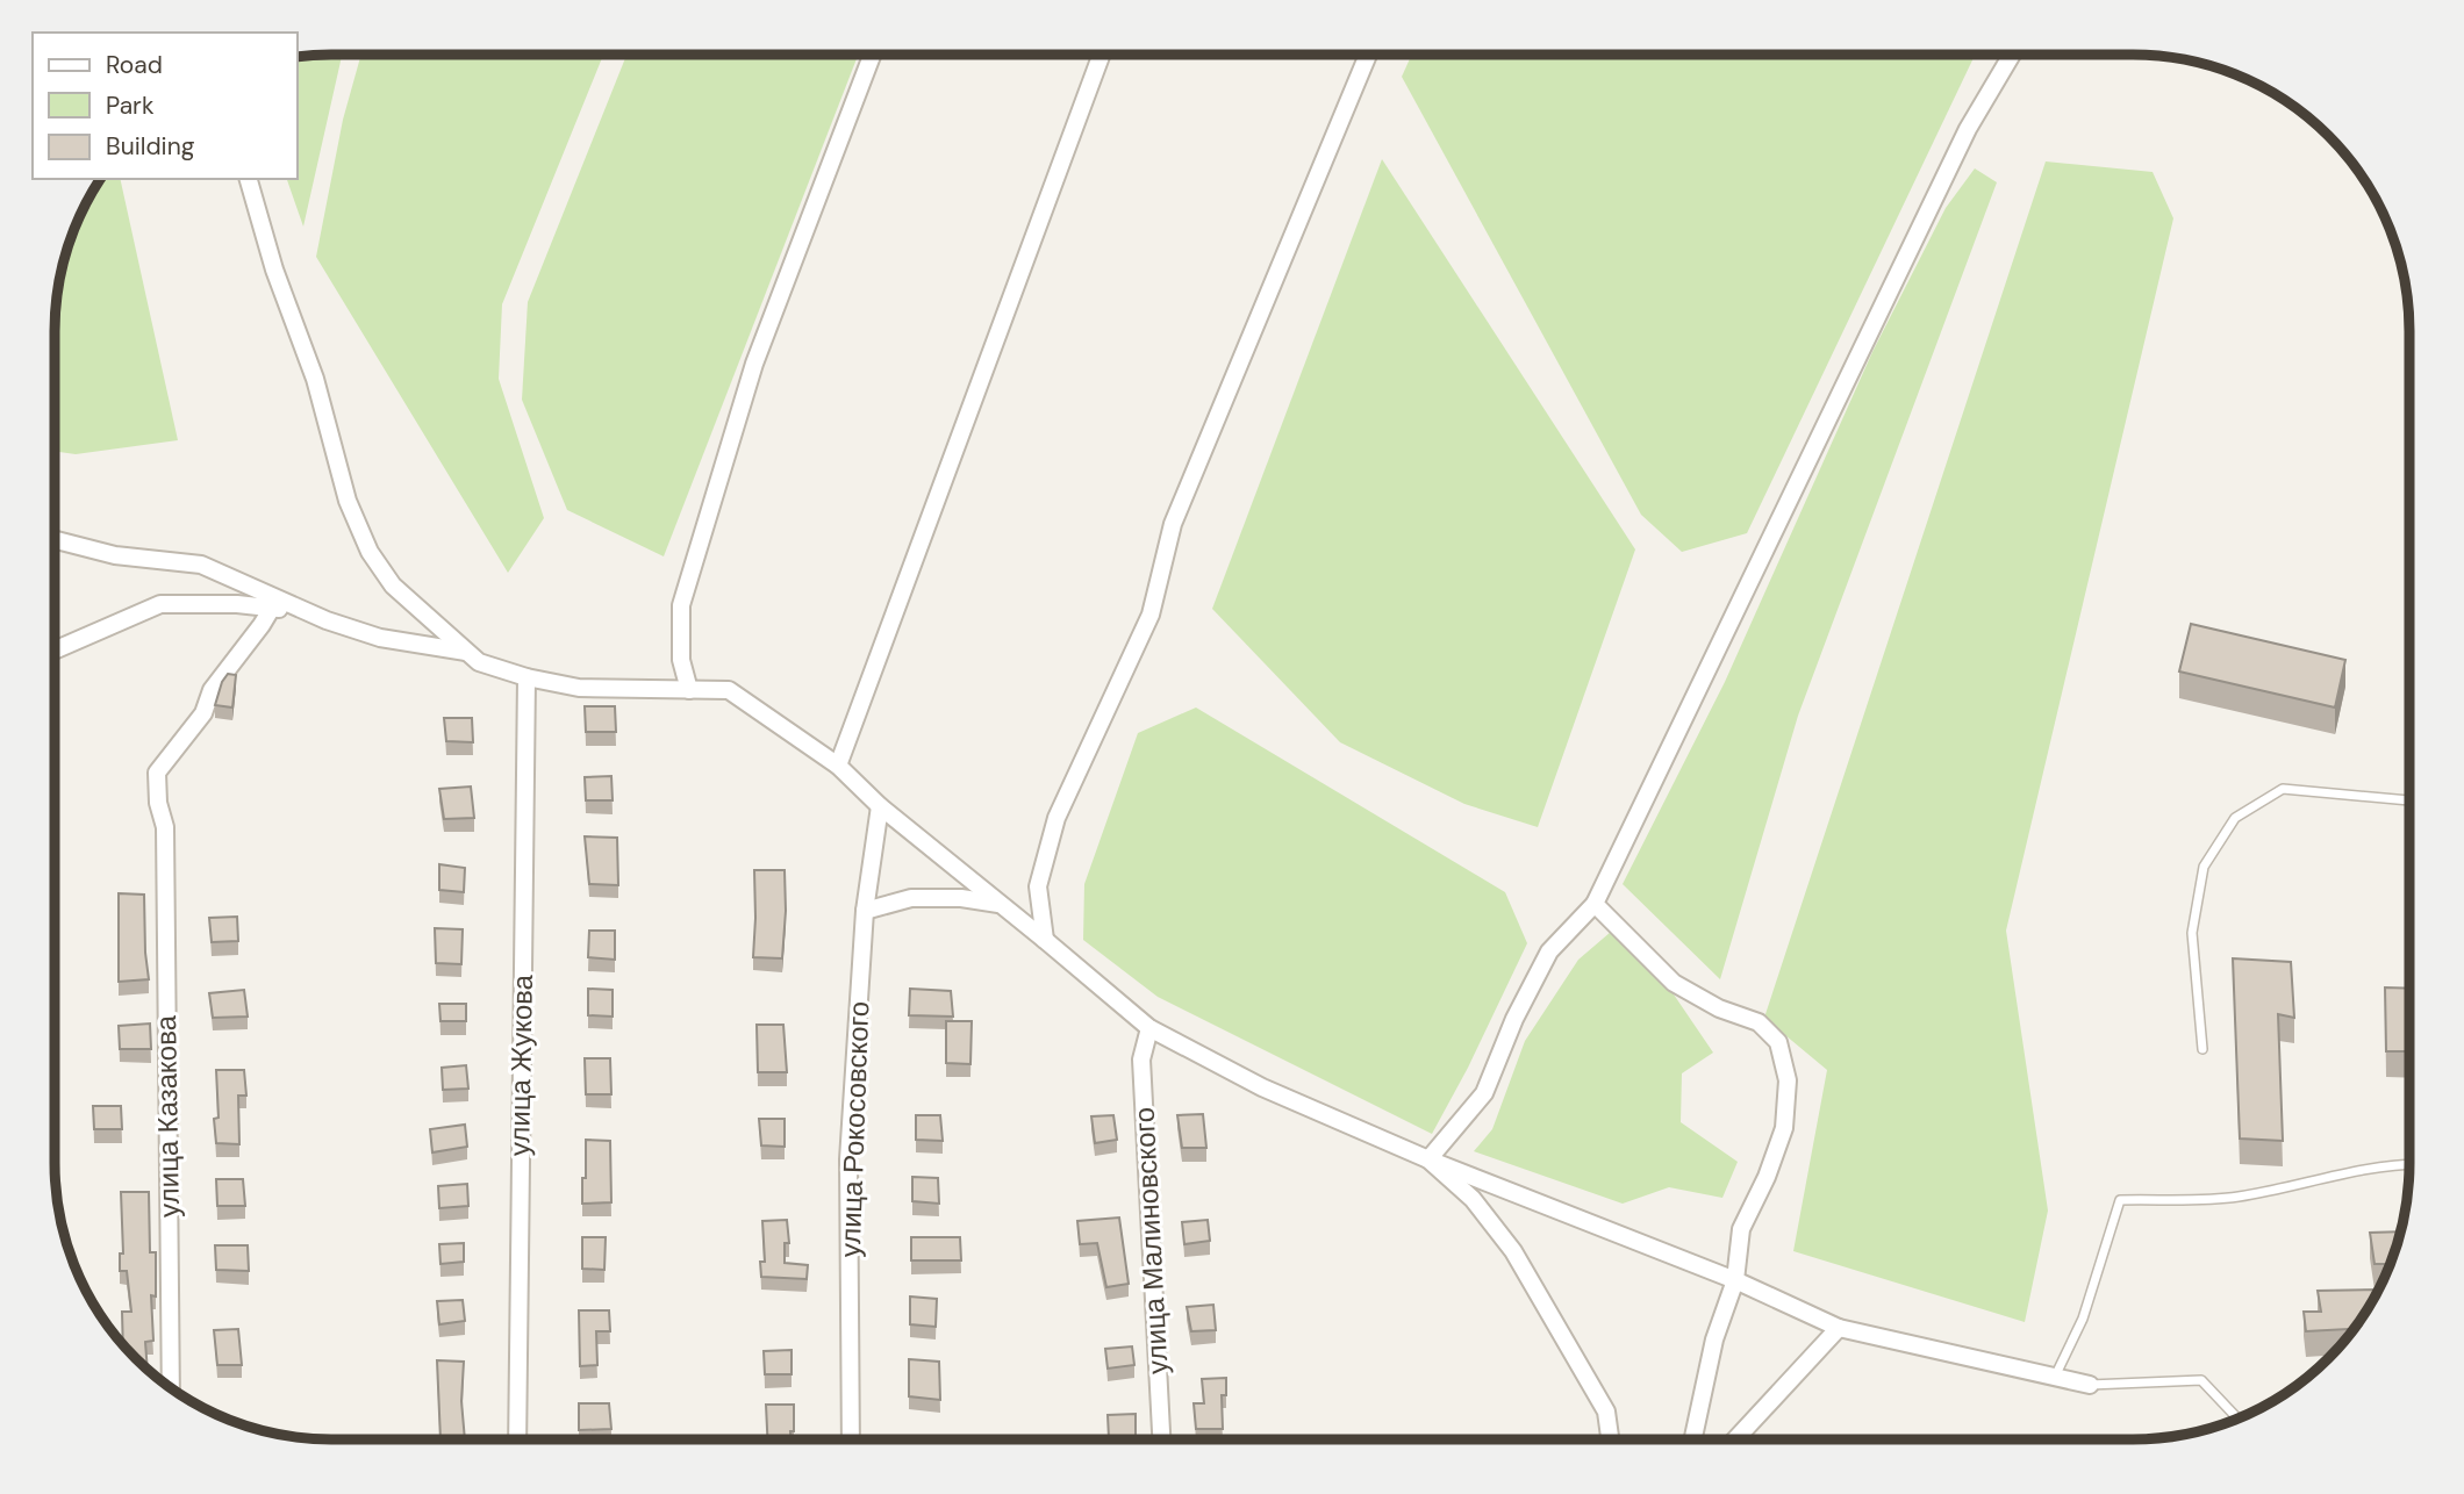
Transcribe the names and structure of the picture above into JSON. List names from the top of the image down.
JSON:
{
  "streets": {
    "street": [
      "улица Жукова",
      "улица Казакова",
      "улица Рокосовского",
      "улица Малиновского"
    ]
  },
  "legend": ["Road", "Park", "Building"]
}
